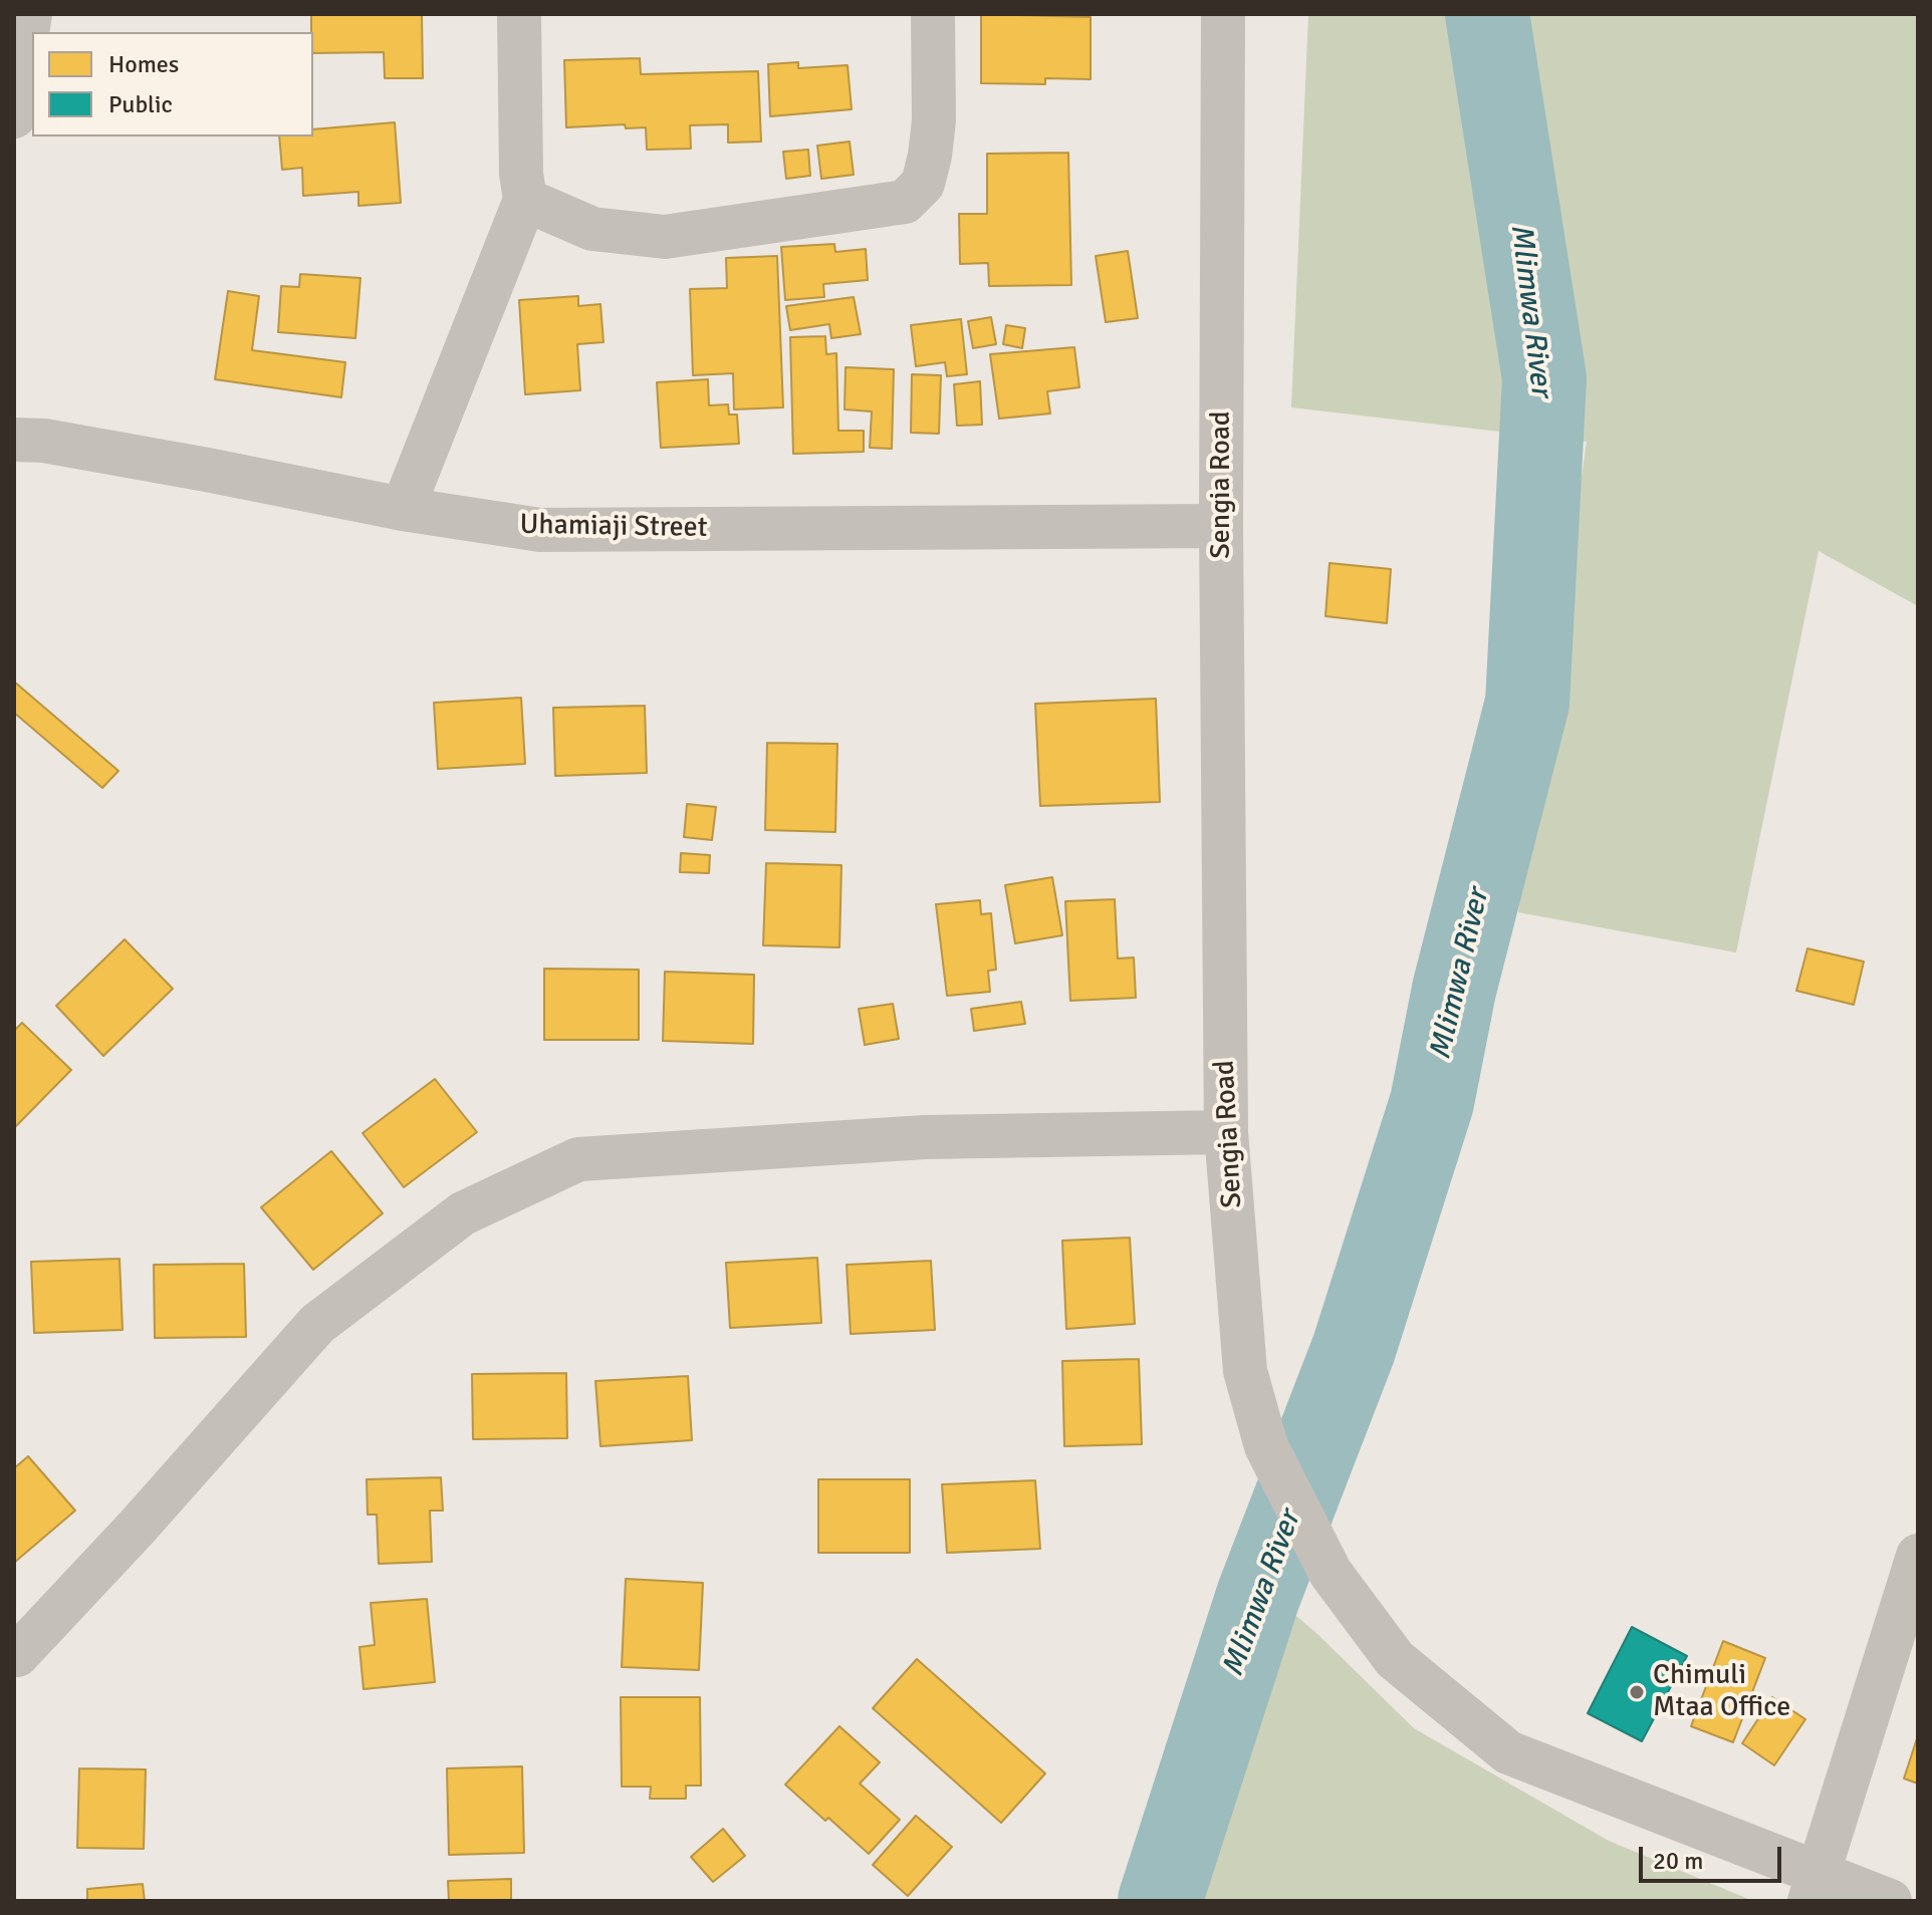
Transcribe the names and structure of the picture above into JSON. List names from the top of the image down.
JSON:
{
  "streets": {
    "street": ["Sengia Road", "Uhamiaji Street"]
  },
  "crossings": [
    ["Sengia Road", "Uhamiaji Street"]
  ],
  "water": ["Mlimwa River"],
  "places": ["Chimuli Mtaa Office"],
  "legend": ["Homes", "Public"],
  "scale_bar": "20 m"
}
